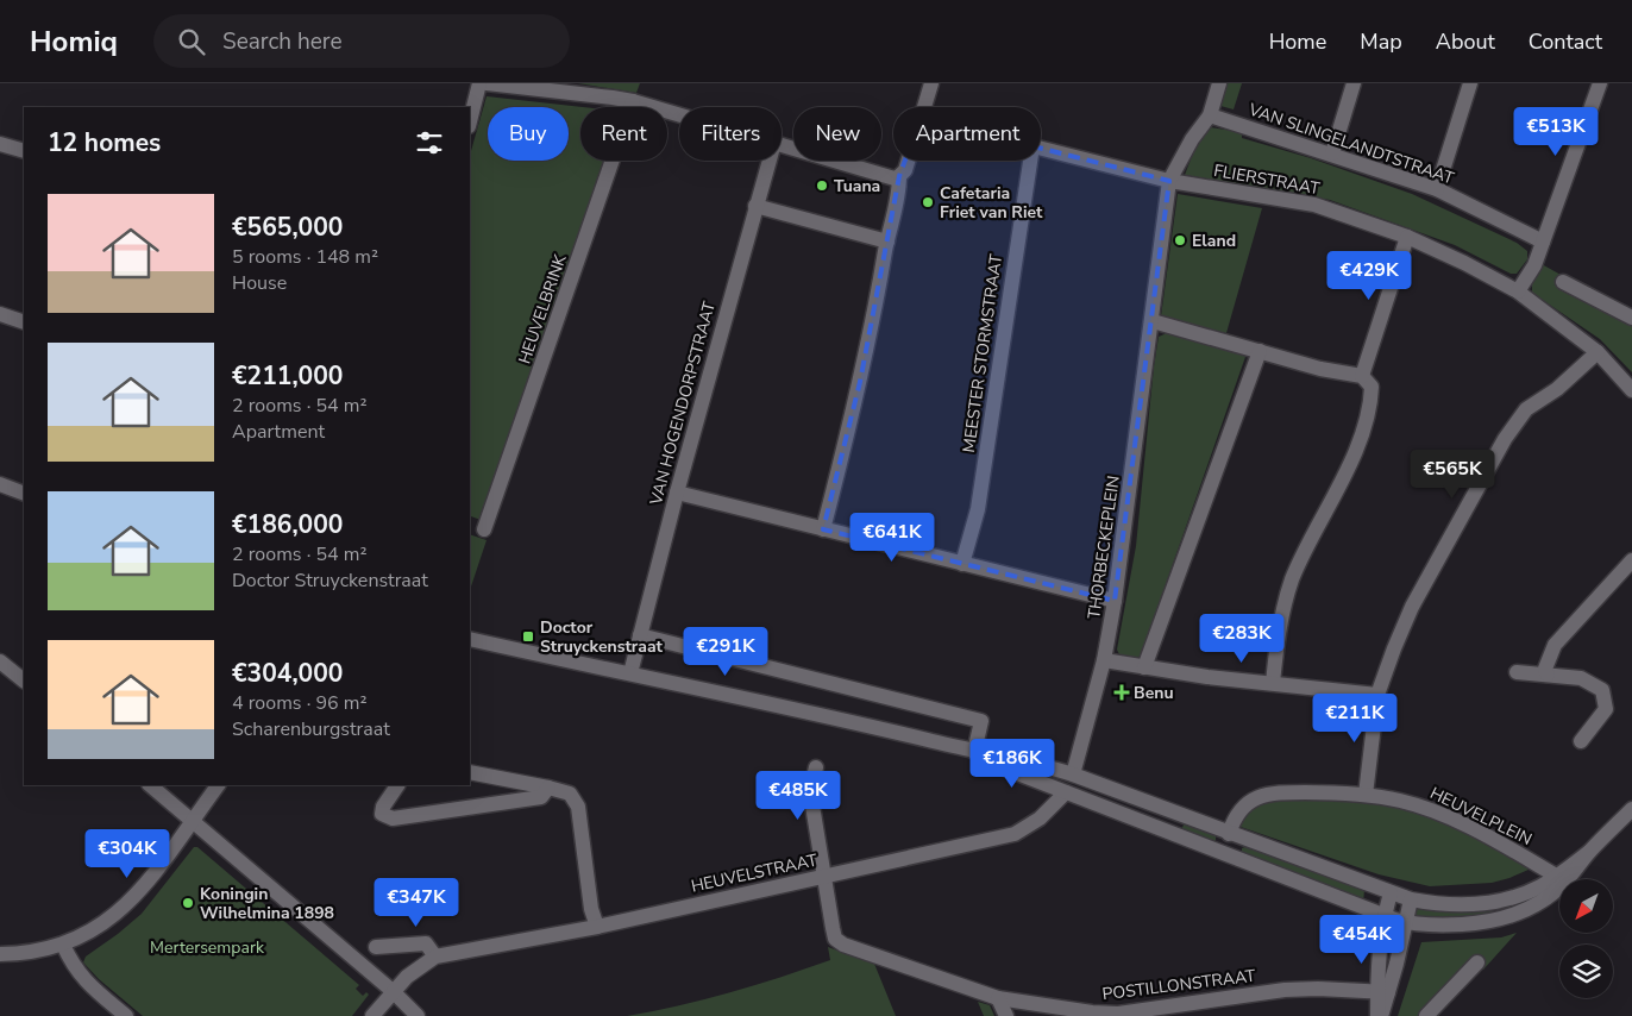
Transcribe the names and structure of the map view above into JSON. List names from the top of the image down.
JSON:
{
  "streets": {
    "street": [
      "VAN SLINGELANDTSTRAAT",
      "FLIERSTRAAT",
      "HEUVELBRINK",
      "MEESTER STORMSTRAAT",
      "VAN HOGENDORPSTRAAT",
      "THORBECKEPLEIN",
      "HEUVELPLEIN",
      "HEUVELSTRAAT",
      "POSTILLONSTRAAT"
    ]
  },
  "crossings": [
    ["FLIERSTRAAT", "THORBECKEPLEIN"],
    ["THORBECKEPLEIN", "HEUVELSTRAAT"],
    ["HEUVELSTRAAT", "POSTILLONSTRAAT"]
  ],
  "parks": ["Mertersempark"],
  "places": {
    "other": [
      "Tuana",
      "Cafetaria Friet van Riet",
      "Eland",
      "Koningin Wilhelmina 1898"
    ],
    "transit": ["Doctor Struyckenstraat"],
    "health": ["Benu"]
  },
  "north": "bottom left",
  "page": {
    "header": "Homiq",
    "search": "Search here",
    "nav": [
      "Home",
      "Map",
      "About",
      "Contact"
    ],
    "price": [
      "€513K",
      "€429K",
      "€565K",
      "€641K",
      "€283K",
      "€291K",
      "€211K",
      "€186K",
      "€485K",
      "€304K",
      "€347K",
      "€454K"
    ],
    "chip": [
      "Buy",
      "Rent",
      "Filters",
      "New",
      "Apartment"
    ],
    "heading": "12 homes",
    "list": [
      {
        "name": "€565,000",
        "note": "5 rooms · 148 m² · House"
      },
      {
        "name": "€211,000",
        "note": "2 rooms · 54 m² · Apartment"
      },
      {
        "name": "€186,000",
        "note": "2 rooms · 54 m² · Doctor Struyckenstraat"
      },
      {
        "name": "€304,000",
        "note": "4 rooms · 96 m² · Scharenburgstraat"
      }
    ]
  }
}
